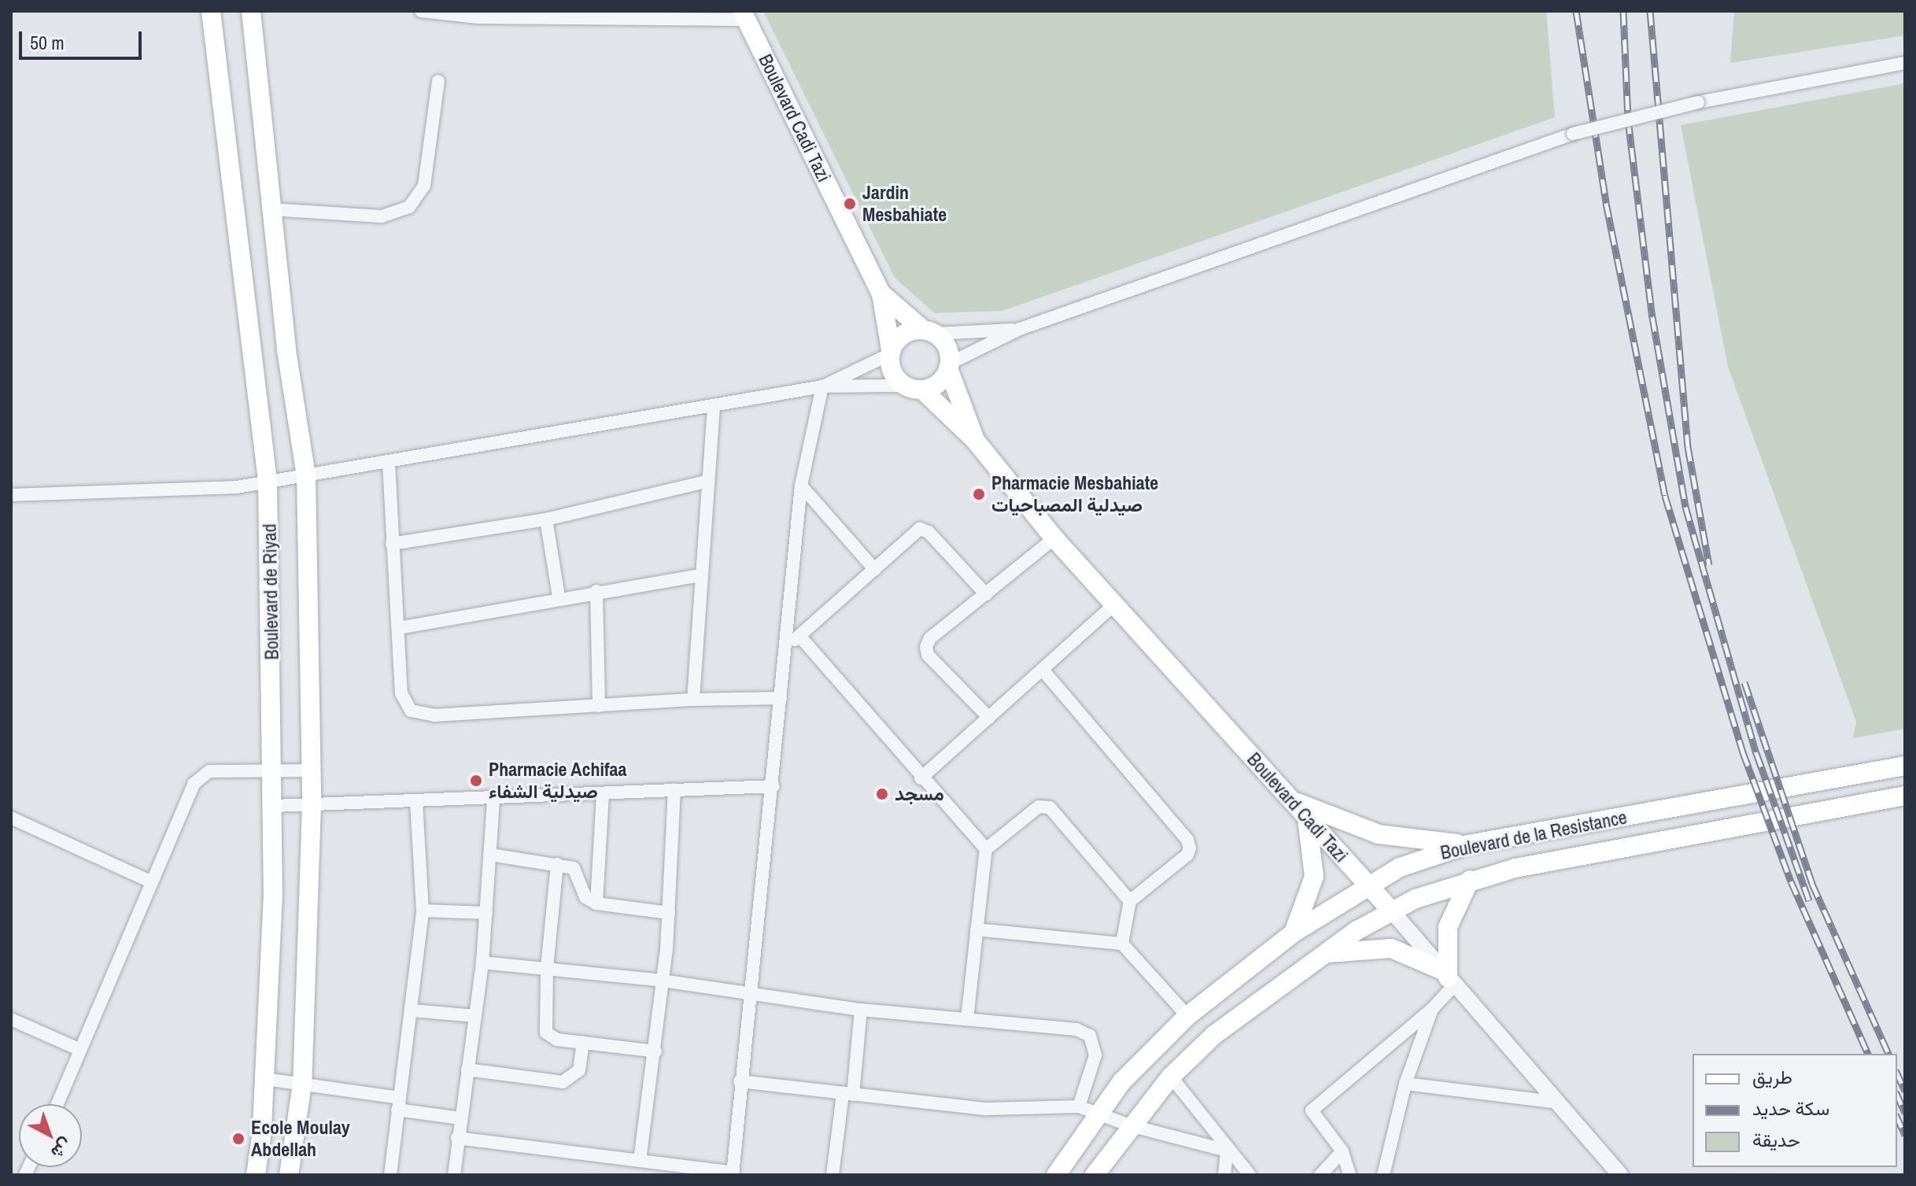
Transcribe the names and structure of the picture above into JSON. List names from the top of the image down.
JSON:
{
  "streets": {
    "main road": ["Boulevard Cadi Tazi", "Boulevard de Riyad", "Boulevard de la Resistance"]
  },
  "crossings": [
    ["Boulevard Cadi Tazi", "Boulevard de la Resistance"]
  ],
  "places": [
    "Jardin Mesbahiate",
    "Pharmacie Mesbahiate صيدلية المصباحيات",
    "Pharmacie Achifaa صيدلية الشفاء",
    "مسجد",
    "Ecole Moulay Abdellah"
  ],
  "legend": ["طريق", "سكة حديد", "حديقة"],
  "scale_bar": "50 m",
  "north": "bottom right"
}
